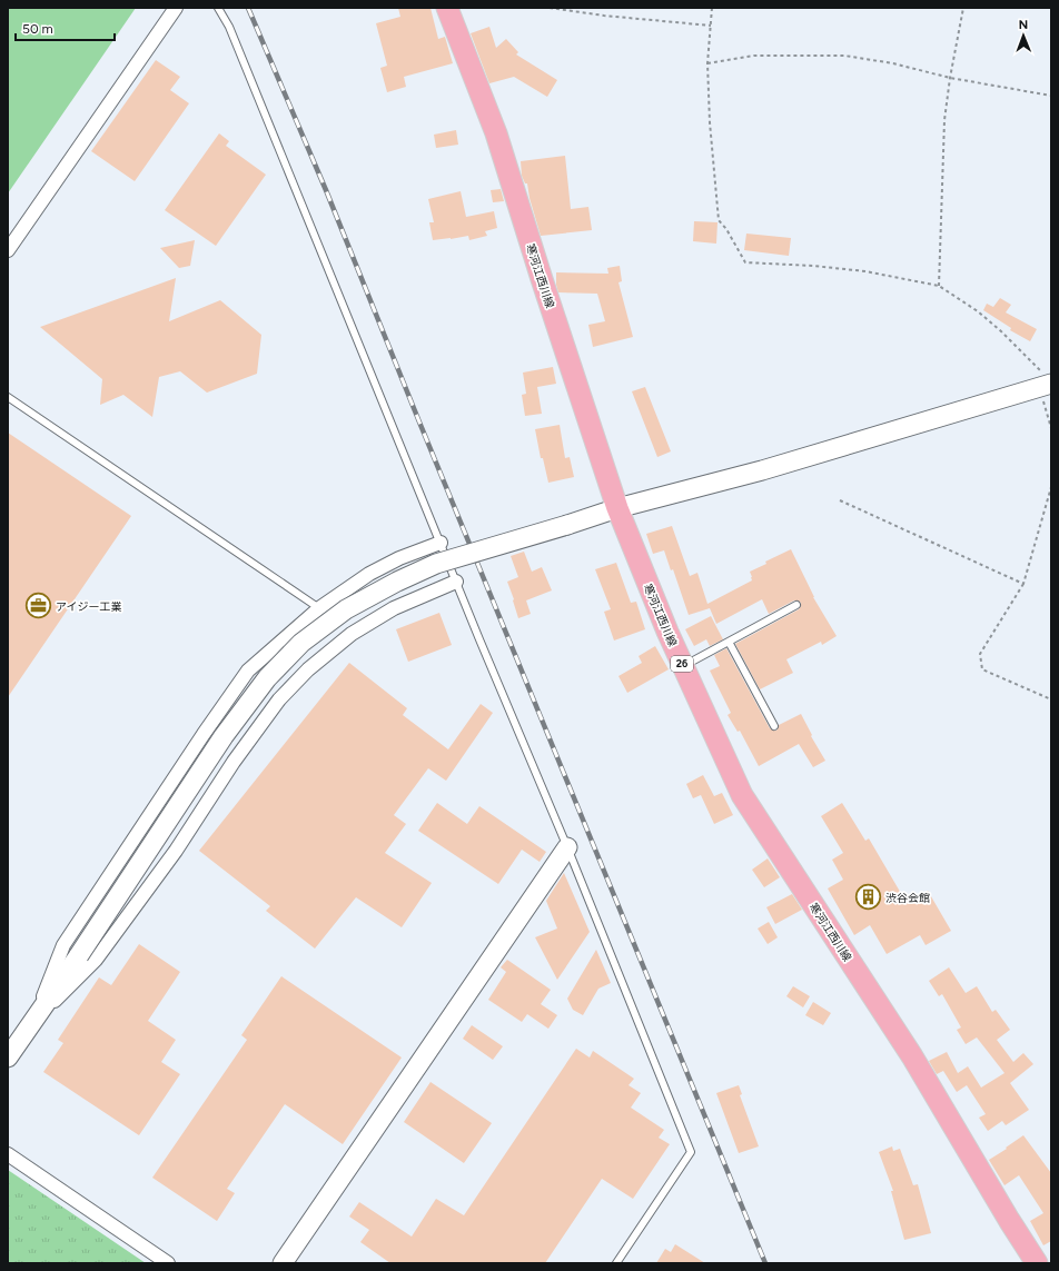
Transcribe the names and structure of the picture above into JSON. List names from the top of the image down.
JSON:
{
  "streets": {
    "main road": ["寒河江西川線", "26"]
  },
  "places": {
    "office": ["アイジー工業"],
    "building": ["渋谷会館"]
  },
  "scale_bar": "50 m",
  "north": "top"
}
